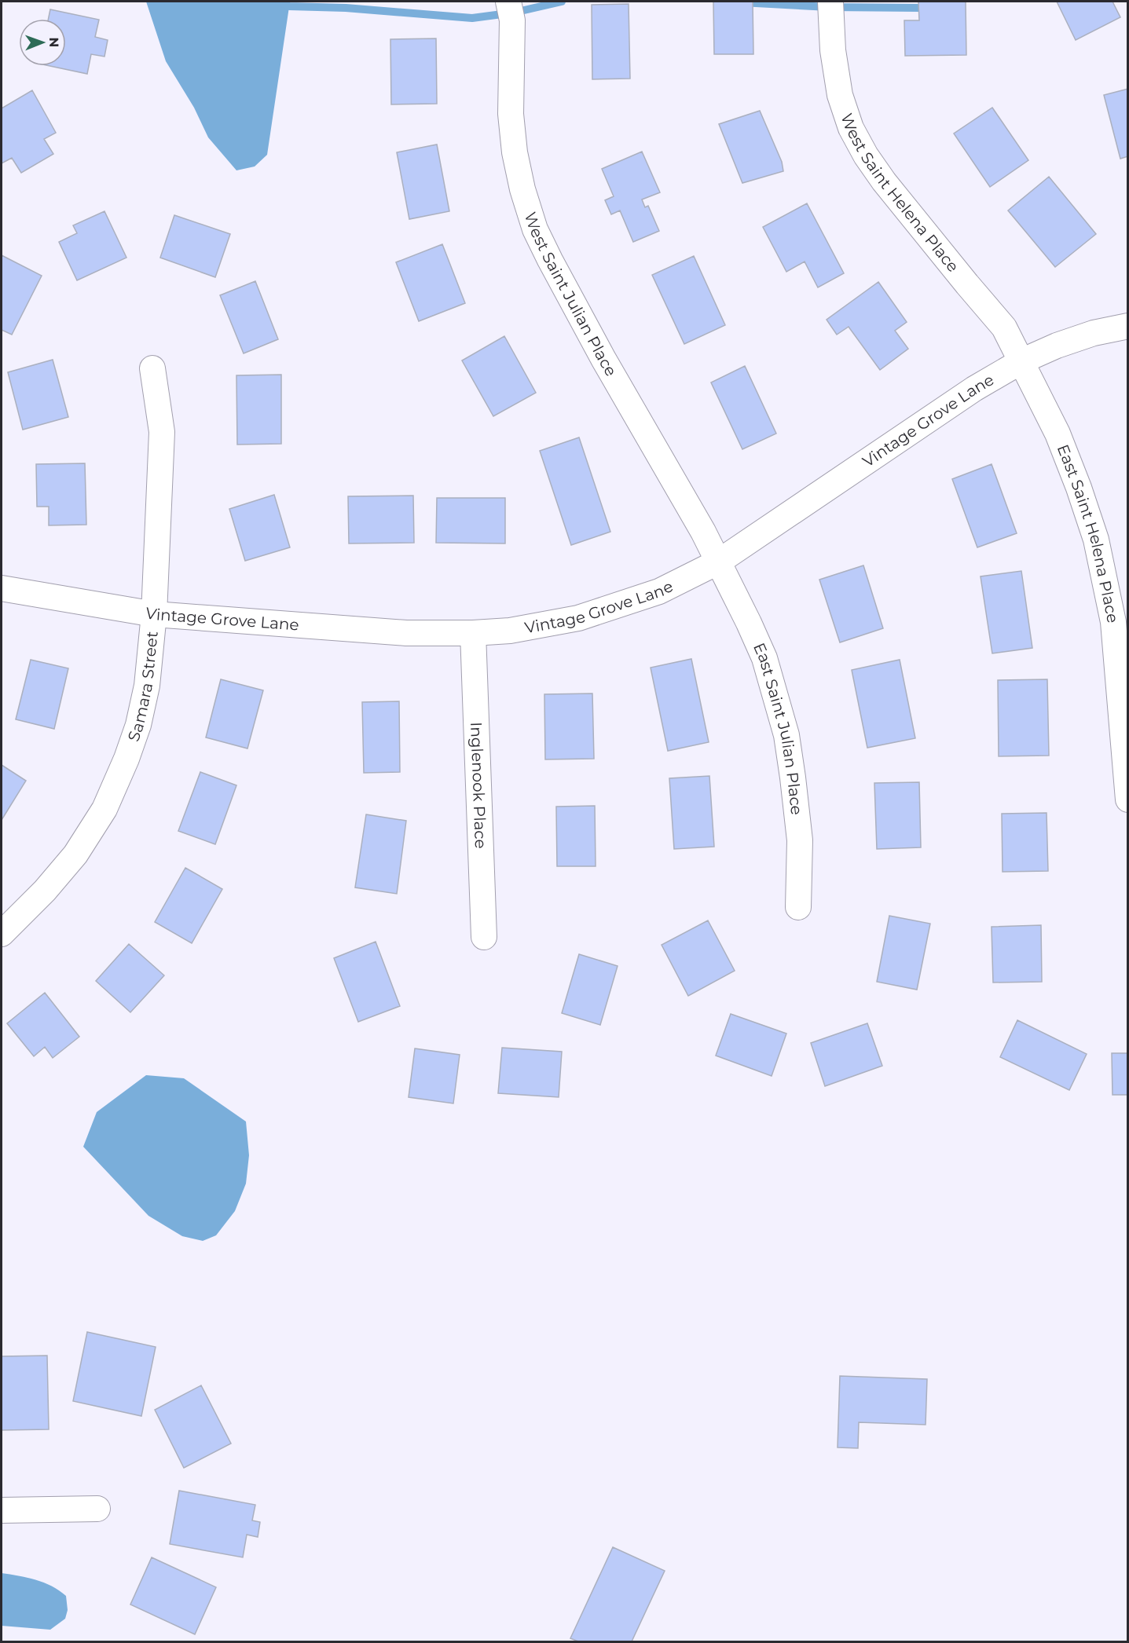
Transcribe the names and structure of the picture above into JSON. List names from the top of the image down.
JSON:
{
  "streets": {
    "street": [
      "West Saint Helena Place",
      "West Saint Julian Place",
      "Vintage Grove Lane",
      "East Saint Helena Place",
      "Samara Street",
      "East Saint Julian Place",
      "Inglenook Place"
    ]
  },
  "crossings": [
    ["West Saint Helena Place", "Vintage Grove Lane"],
    ["West Saint Helena Place", "East Saint Helena Place"],
    ["West Saint Julian Place", "Vintage Grove Lane"],
    ["West Saint Julian Place", "East Saint Julian Place"],
    ["Vintage Grove Lane", "East Saint Helena Place"],
    ["Vintage Grove Lane", "Samara Street"],
    ["Vintage Grove Lane", "East Saint Julian Place"],
    ["Vintage Grove Lane", "Inglenook Place"]
  ],
  "north": "right"
}
